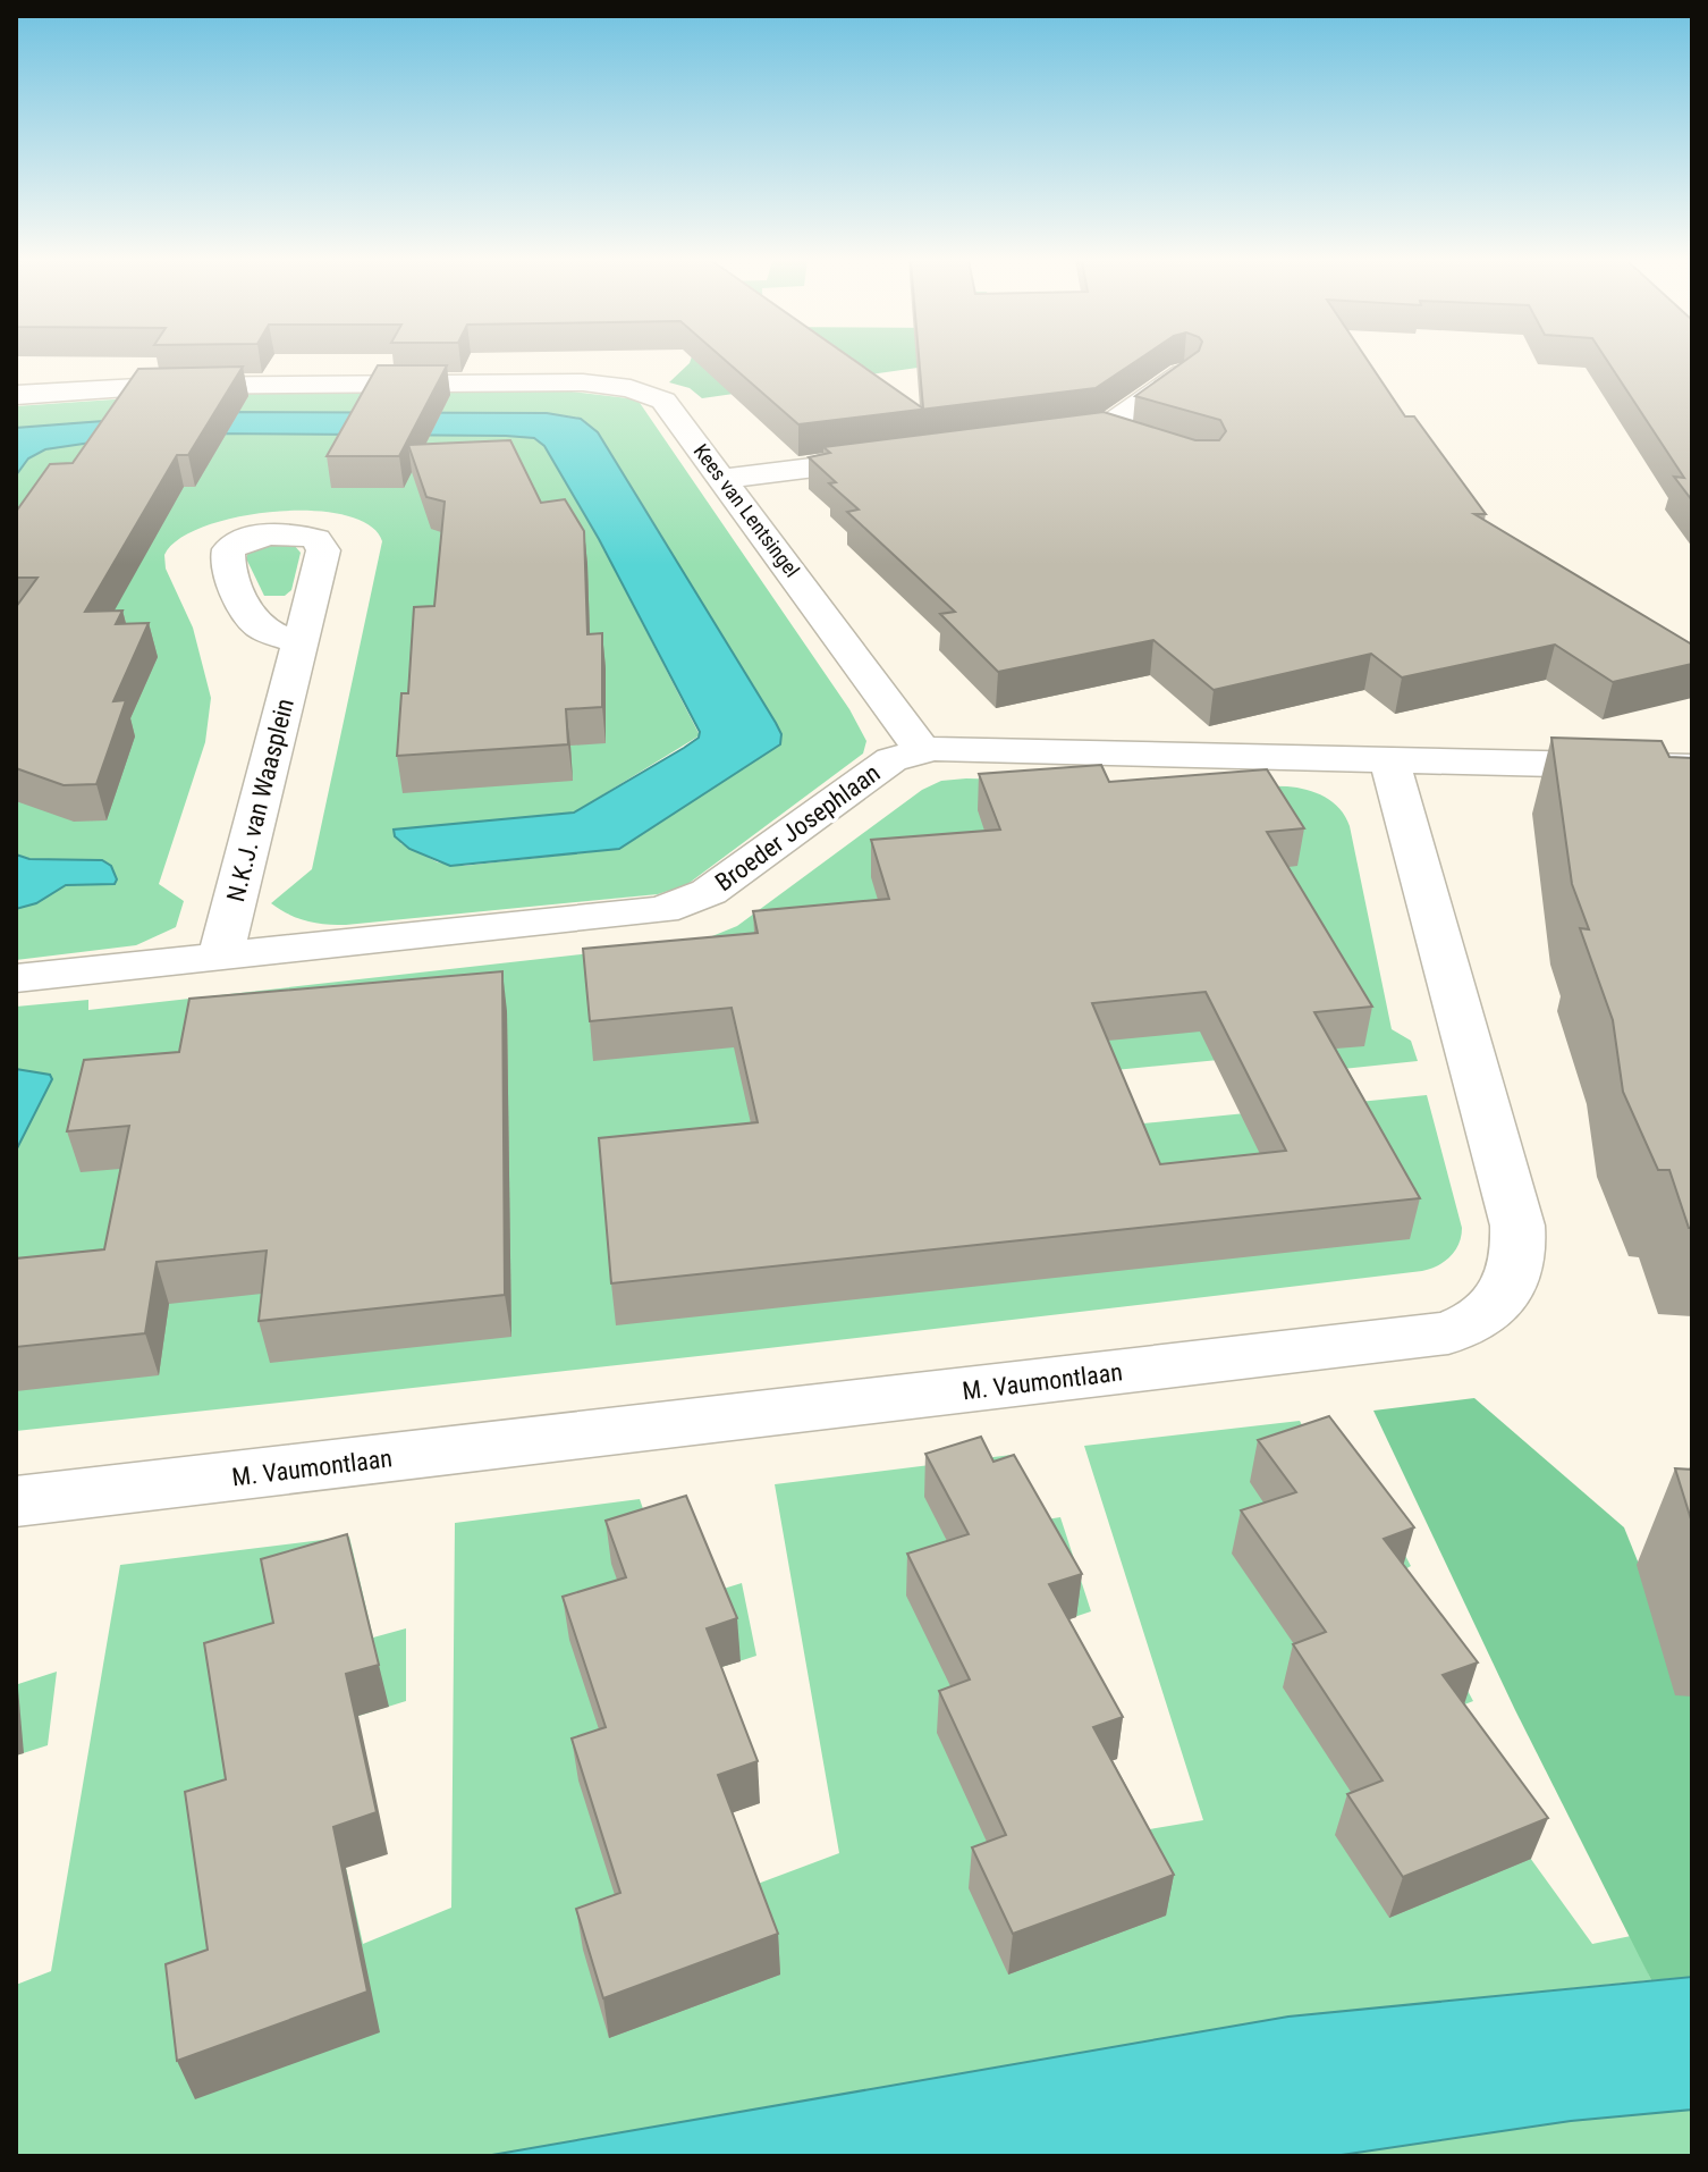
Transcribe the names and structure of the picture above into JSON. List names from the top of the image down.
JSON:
{
  "streets": {
    "street": [
      "Kees van Lentsingel",
      "N.K.J. van Waasplein",
      "Broeder Josephlaan",
      "M. Vaumontlaan"
    ]
  },
  "crossings": [
    ["Kees van Lentsingel", "Broeder Josephlaan"],
    ["N.K.J. van Waasplein", "Broeder Josephlaan"],
    ["Broeder Josephlaan", "M. Vaumontlaan"]
  ]
}
